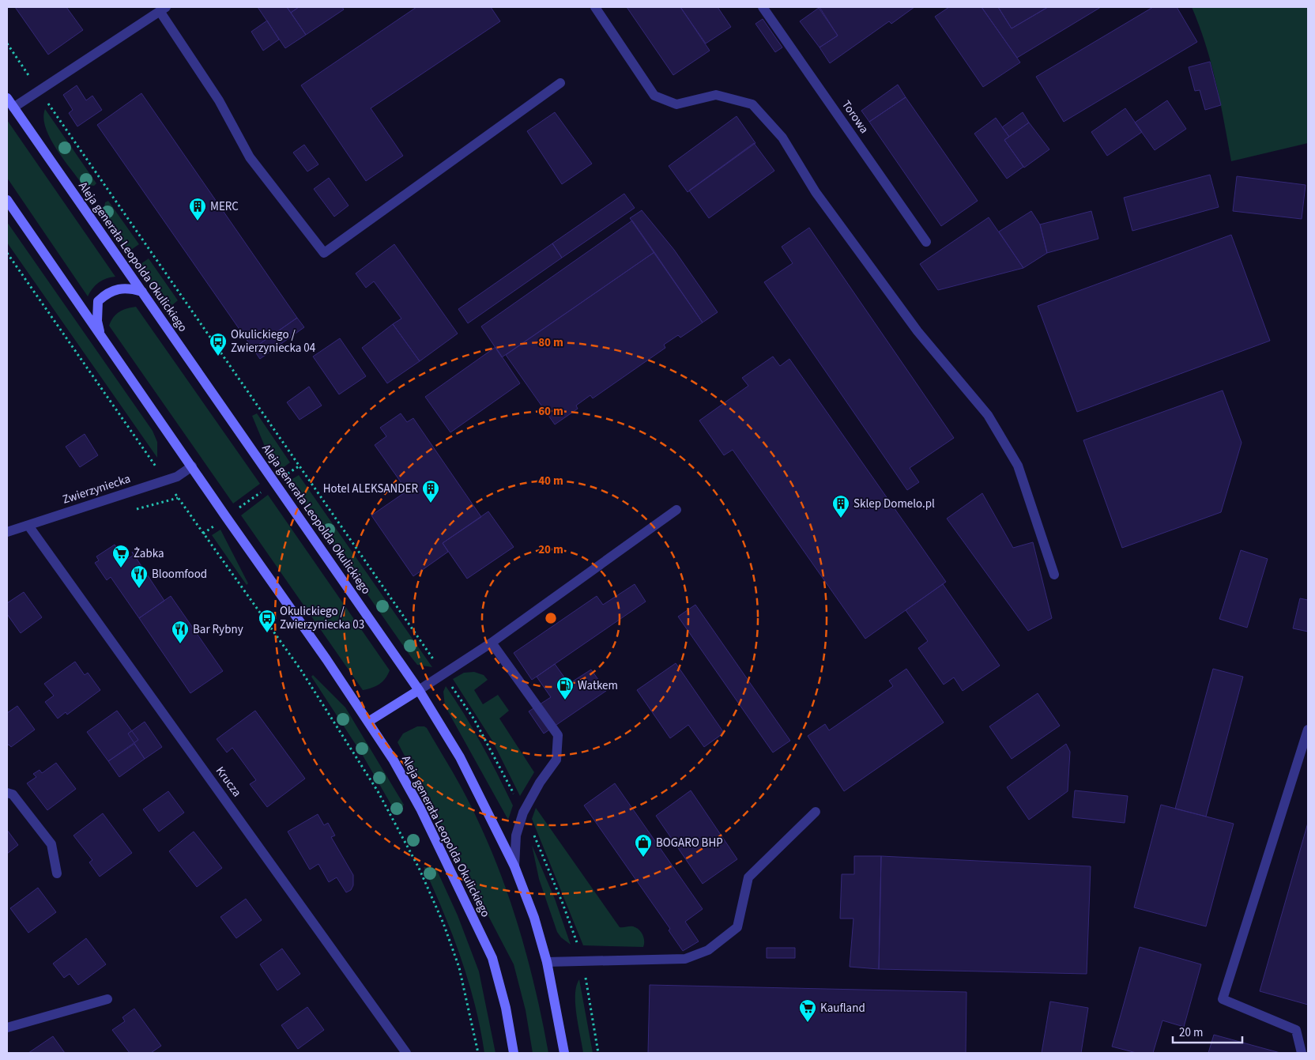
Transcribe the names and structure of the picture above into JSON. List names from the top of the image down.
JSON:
{
  "streets": {
    "main road": ["Aleja generała Leopolda Okulickiego"],
    "street": ["Torowa", "Zwierzyniecka", "Krucza"]
  },
  "crossings": [
    ["Aleja generała Leopolda Okulickiego", "Zwierzyniecka"],
    ["Zwierzyniecka", "Krucza"]
  ],
  "places": {
    "building": ["MERC", "Hotel ALEKSANDER", "Sklep Domelo.pl"],
    "bus stop": ["Okulickiego / Zwierzyniecka 04", "Okulickiego / Zwierzyniecka 03"],
    "supermarket": ["Żabka", "Kaufland"],
    "restaurant": ["Bloomfood", "Bar Rybny"],
    "fuel station": ["Watkem"],
    "shop": ["BOGARO BHP"]
  },
  "scale_bar": "20 m",
  "rings": [
    "80 m",
    "60 m",
    "40 m",
    "20 m"
  ]
}
